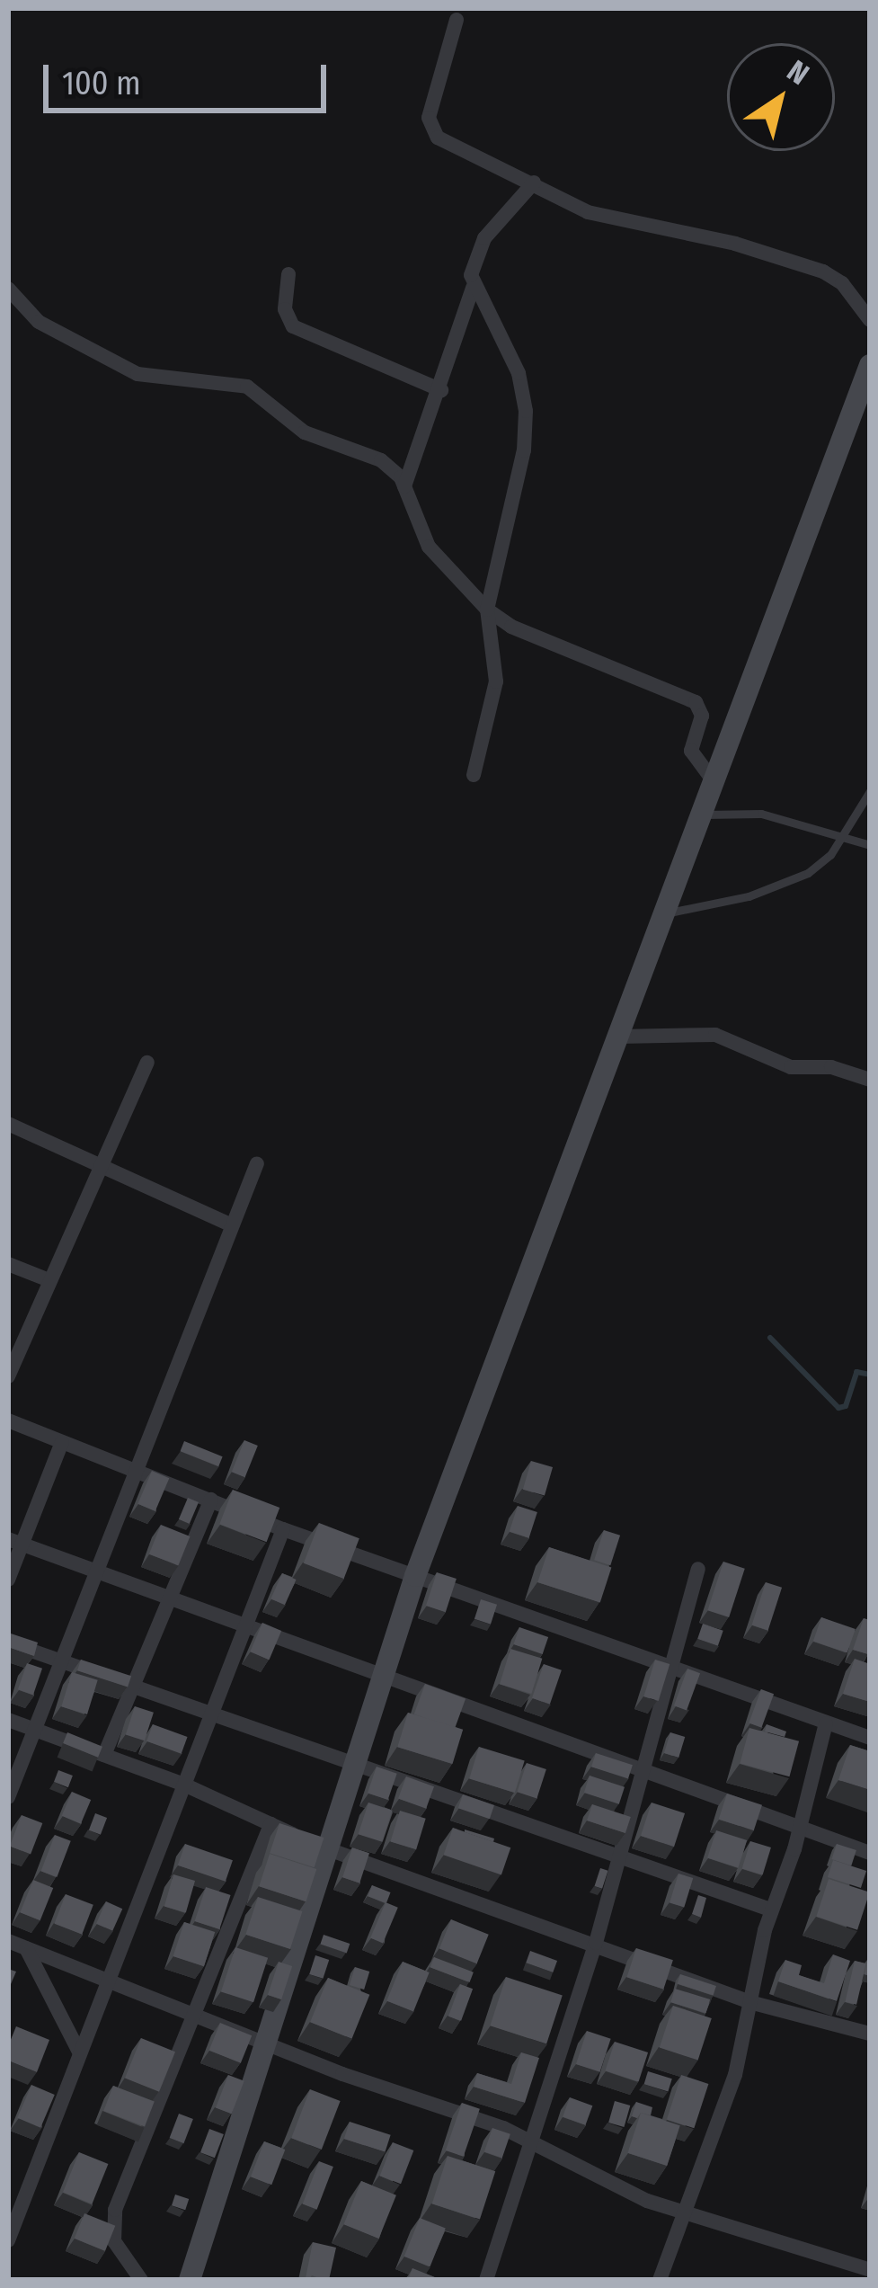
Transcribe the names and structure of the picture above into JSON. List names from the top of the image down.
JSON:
{
  "scale_bar": "100 m",
  "north": "top right"
}
